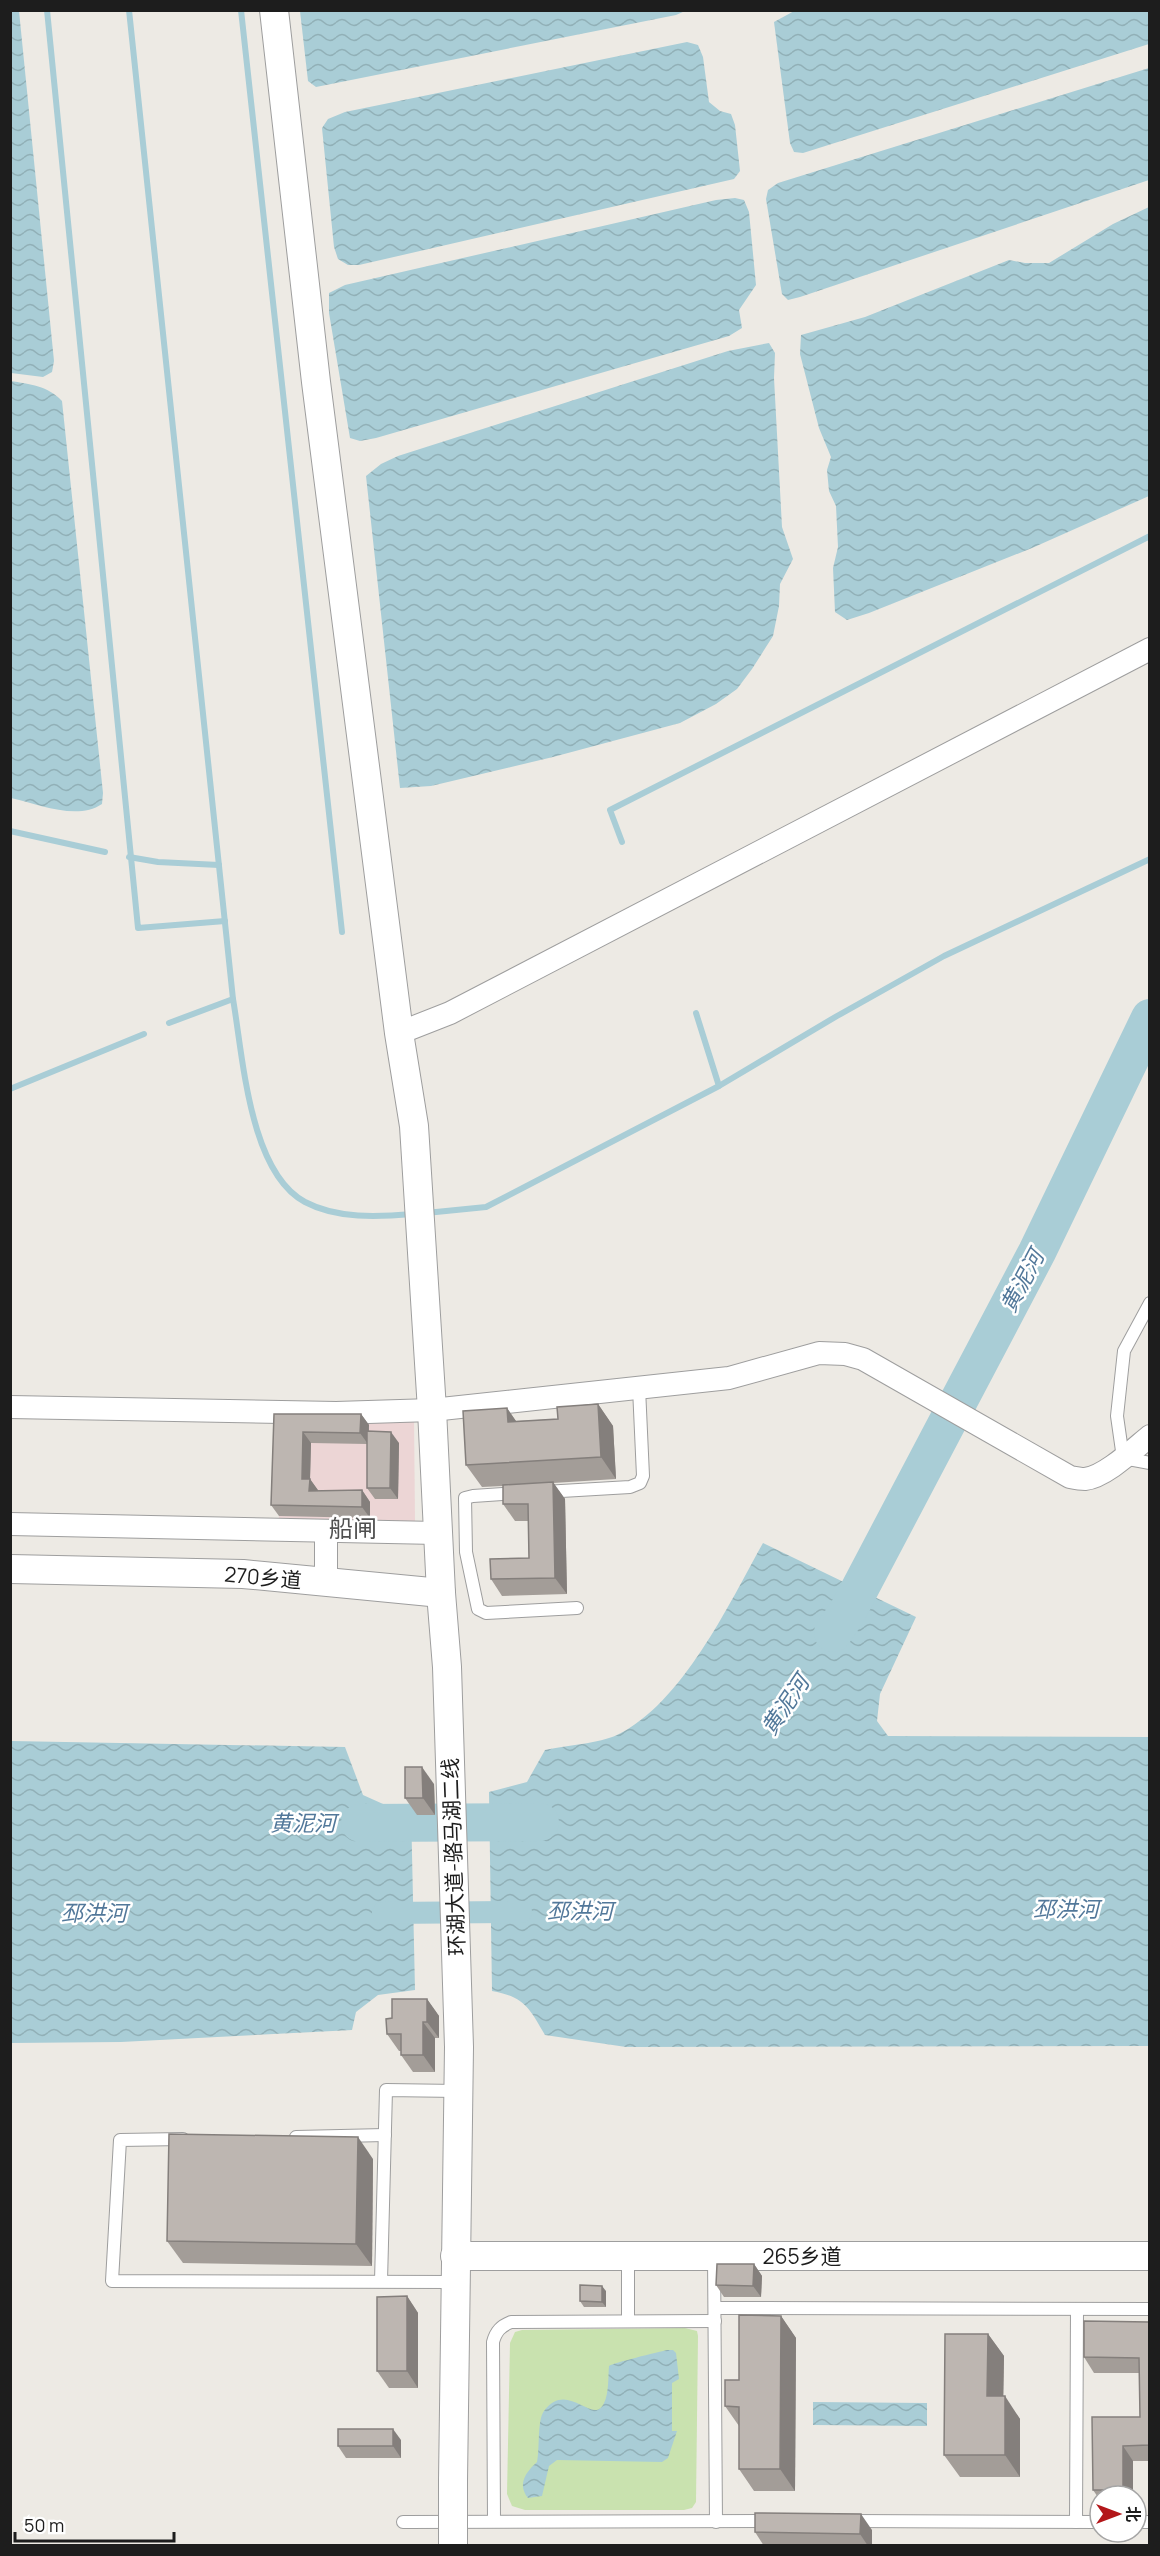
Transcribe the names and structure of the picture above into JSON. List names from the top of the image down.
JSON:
{
  "streets": {
    "street": ["270乡道", "环湖大道-骆马湖二线", "265乡道"]
  },
  "crossings": [
    ["270乡道", "环湖大道-骆马湖二线"]
  ],
  "districts": ["船闸"],
  "water": ["黄泥河", "邳洪河"],
  "scale_bar": "50 m",
  "north": "right"
}
